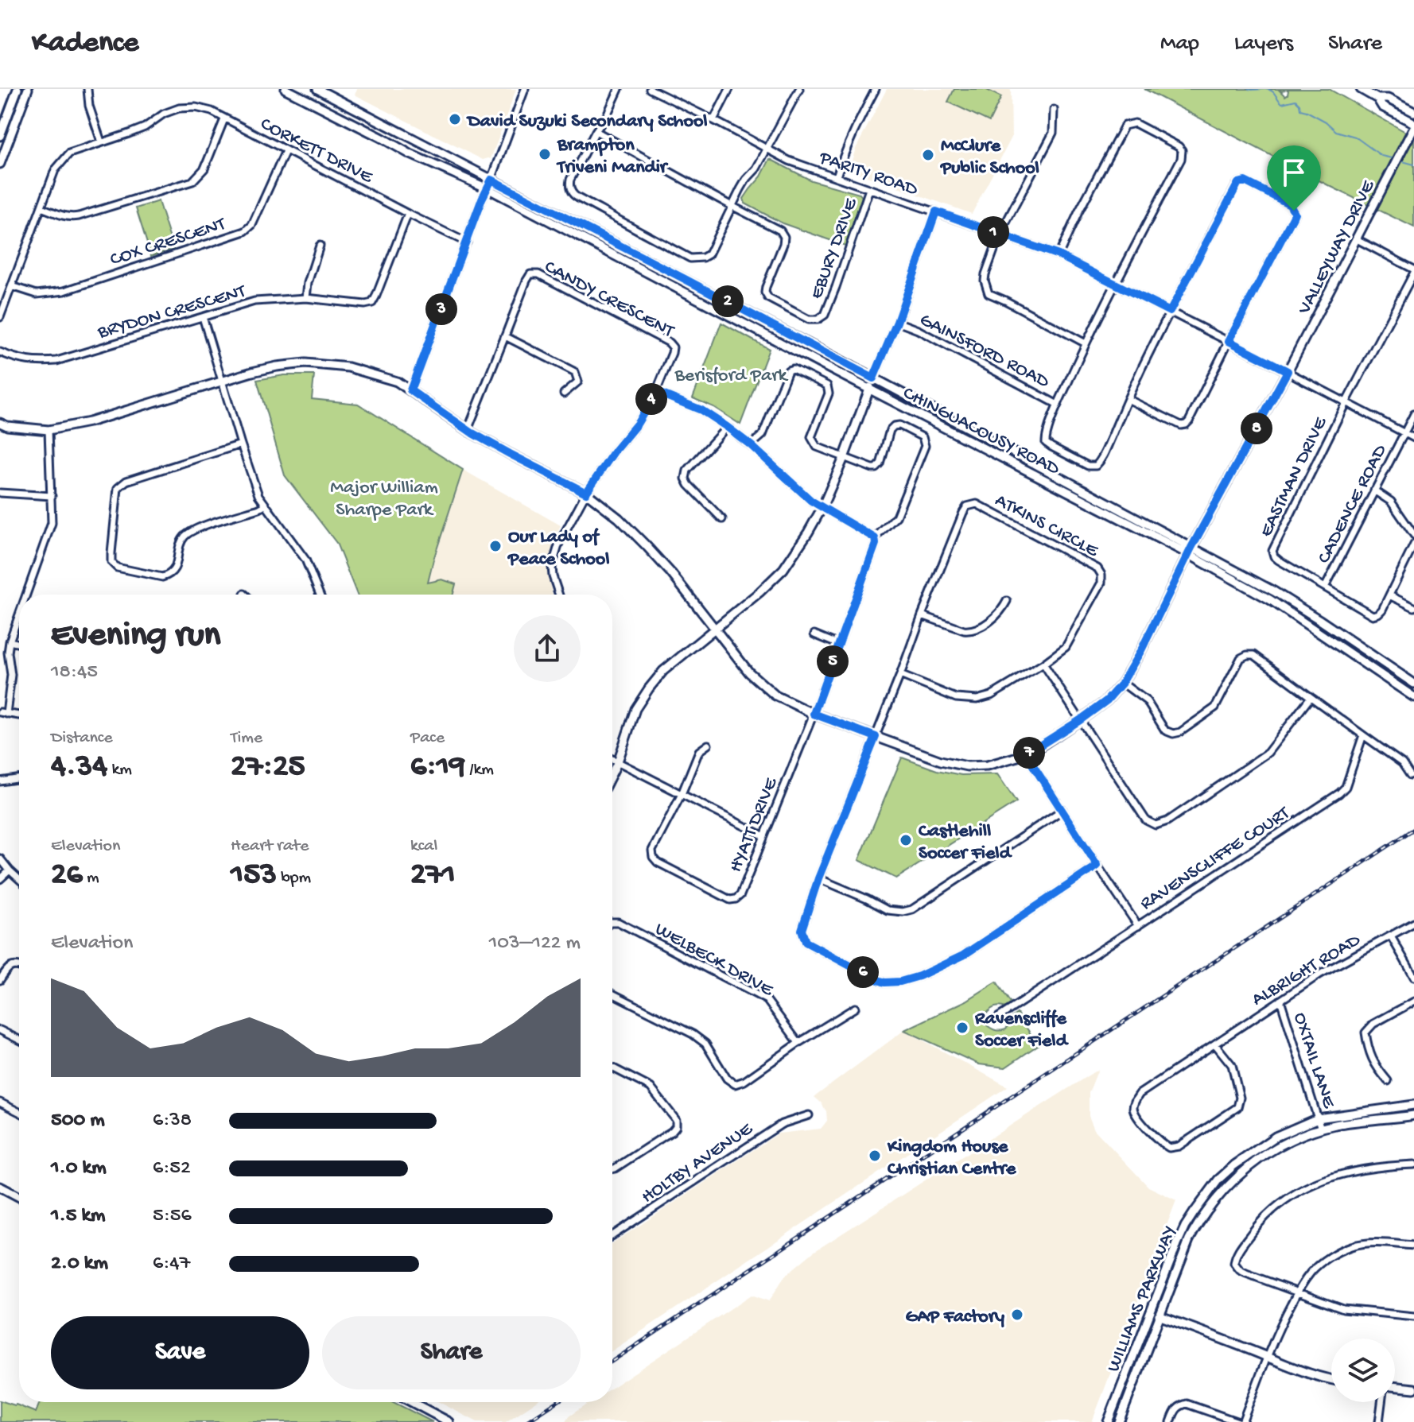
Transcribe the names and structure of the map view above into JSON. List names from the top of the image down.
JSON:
{
  "streets": {
    "main road": ["VALLEYWAY DRIVE", "CHINGUACOUSY ROAD", "WILLIAMS PARKWAY"],
    "street": [
      "CORKETT DRIVE",
      "PARITY ROAD",
      "COX CRESCENT",
      "EBURY DRIVE",
      "CANDY CRESCENT",
      "BRYDON CRESCENT",
      "GAINSFORD ROAD",
      "EASTMAN DRIVE",
      "CADENCE ROAD",
      "ATKINS CIRCLE",
      "HYATT DRIVE",
      "RAVENSCLIFFE COURT",
      "WELBECK DRIVE",
      "ALBRIGHT ROAD",
      "OXTAIL LANE",
      "HOLTBY AVENUE"
    ]
  },
  "crossings": [
    ["CORKETT DRIVE", "COX CRESCENT"],
    ["CORKETT DRIVE", "BRYDON CRESCENT"],
    ["PARITY ROAD", "VALLEYWAY DRIVE"],
    ["PARITY ROAD", "EBURY DRIVE"],
    ["PARITY ROAD", "EASTMAN DRIVE"],
    ["PARITY ROAD", "CADENCE ROAD"],
    ["VALLEYWAY DRIVE", "CANDY CRESCENT"],
    ["VALLEYWAY DRIVE", "CHINGUACOUSY ROAD"],
    ["VALLEYWAY DRIVE", "ATKINS CIRCLE"],
    ["VALLEYWAY DRIVE", "HYATT DRIVE"],
    ["EASTMAN DRIVE", "CADENCE ROAD"],
    ["ALBRIGHT ROAD", "OXTAIL LANE"],
    ["OXTAIL LANE", "WILLIAMS PARKWAY"]
  ],
  "parks": ["Berisford Park", "Major William Sharpe Park"],
  "places": [
    "David Suzuki Secondary School",
    "Brampton Triveni Mandir",
    "McClure Public School",
    "Our Lady of Peace School",
    "Castlehill Soccer Field",
    "Ravenscliffe Soccer Field",
    "Kingdom House Christian Centre",
    "GAP Factory"
  ],
  "page": {
    "header": "Kadence",
    "nav": ["Map", "Layers", "Share"],
    "pins": [
      "1",
      "2",
      "3",
      "4",
      "8",
      "5",
      "7",
      "6"
    ],
    "heading": ["Evening run", "18:45"],
    "stats": [
      ["Distance", "4.34 km"],
      ["Time", "27:25"],
      ["Pace", "6:19 /km"],
      ["Elevation", "26 m"],
      ["Heart rate", "153 bpm"],
      ["kcal", "271"]
    ],
    "chart": ["Elevation", "103–122 m"],
    "list": [
      {
        "name": "500 m",
        "note": "6:38"
      },
      {
        "name": "1.0 km",
        "note": "6:52"
      },
      {
        "name": "1.5 km",
        "note": "5:56"
      },
      {
        "name": "2.0 km",
        "note": "6:47"
      }
    ],
    "buttons": ["Save", "Share"]
  }
}
